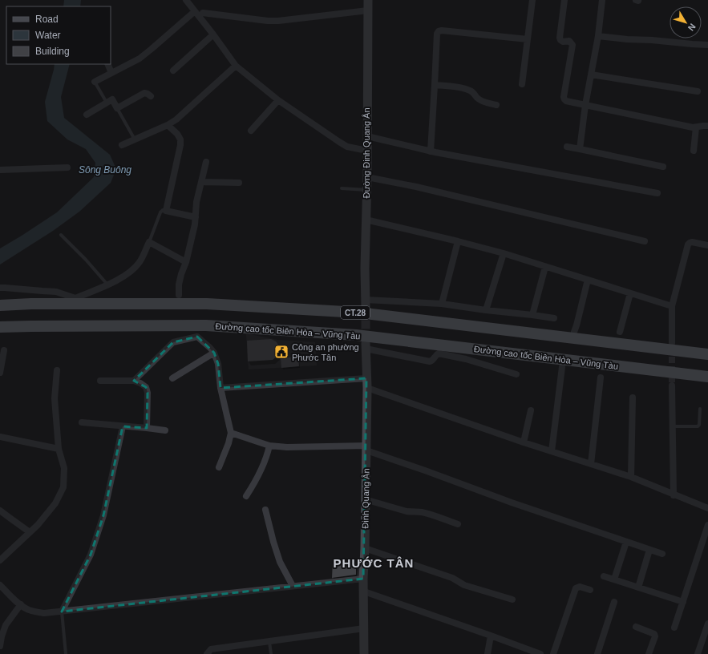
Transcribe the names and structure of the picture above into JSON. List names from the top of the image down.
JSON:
{
  "streets": {
    "highway": ["CT.28", "Đường cao tốc Biên Hòa – Vũng Tàu"],
    "street": ["Đường Đinh Quang Ân", "Đinh Quang Ân"]
  },
  "districts": ["PHƯỚC TÂN"],
  "water": ["Sông Buông"],
  "places": {
    "public building": ["Công an phường Phước Tân"]
  },
  "legend": ["Road", "Water", "Building"],
  "north": "bottom right"
}
